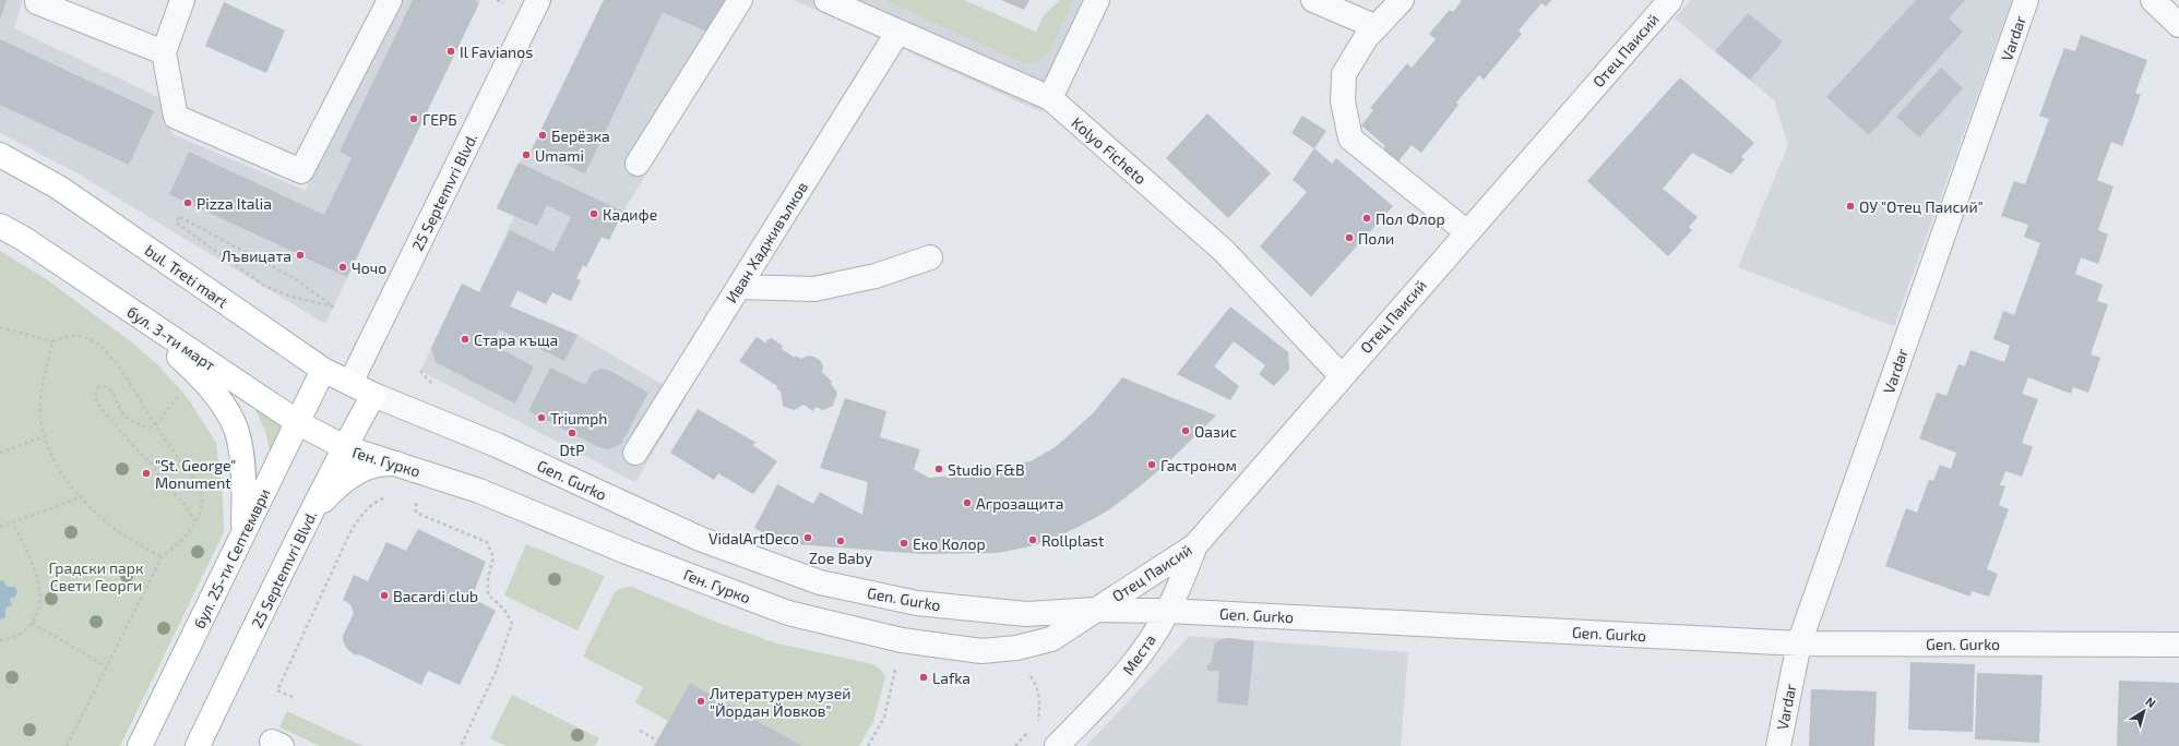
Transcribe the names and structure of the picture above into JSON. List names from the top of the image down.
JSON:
{
  "streets": {
    "main road": [
      "25 Septemvri Blvd.",
      "bul. Treti mart",
      "бул. 3-ти март",
      "бул. 25-ти Септември"
    ],
    "street": [
      "Vardar",
      "Отец Паисий",
      "Kolyo Ficheto",
      "Иван Хадживълков",
      "Ген. Гурко",
      "Gen. Gurko",
      "Места"
    ]
  },
  "crossings": [
    ["Vardar", "Gen. Gurko"],
    ["Отец Паисий", "Kolyo Ficheto"],
    ["Отец Паисий", "Ген. Гурко"],
    ["Отец Паисий", "Gen. Gurko"],
    ["Отец Паисий", "Места"],
    ["Kolyo Ficheto", "Иван Хадживълков"],
    ["25 Septemvri Blvd.", "bul. Treti mart"],
    ["25 Septemvri Blvd.", "бул. 3-ти март"],
    ["25 Septemvri Blvd.", "Ген. Гурко"],
    ["25 Septemvri Blvd.", "Gen. Gurko"],
    ["bul. Treti mart", "Gen. Gurko"],
    ["bul. Treti mart", "бул. 25-ти Септември"],
    ["бул. 3-ти март", "Ген. Гурко"],
    ["бул. 3-ти март", "бул. 25-ти Септември"],
    ["Ген. Гурко", "Gen. Gurko"],
    ["Gen. Gurko", "Места"]
  ],
  "parks": ["Градски парк Свети Георги"],
  "places": [
    "Il Favianos",
    "ГЕРБ",
    "Берёзка",
    "Umami",
    "Pizza Italia",
    "ОУ \"Отец Паисий\"",
    "Кадифе",
    "Пол Флор",
    "Поли",
    "Лъвицата",
    "Чочо",
    "Стара къща",
    "Triumph",
    "Оазис",
    "DtP",
    "Гастроном",
    "Studio F&B",
    "\"St. George\" Monument",
    "Агрозащита",
    "VidalArtDeco",
    "Rollplast",
    "Zoe Baby",
    "Eко Колор",
    "Bacardi club",
    "Lafka",
    "Литературен музей \"Йордан Йовков\""
  ],
  "north": "top right"
}
